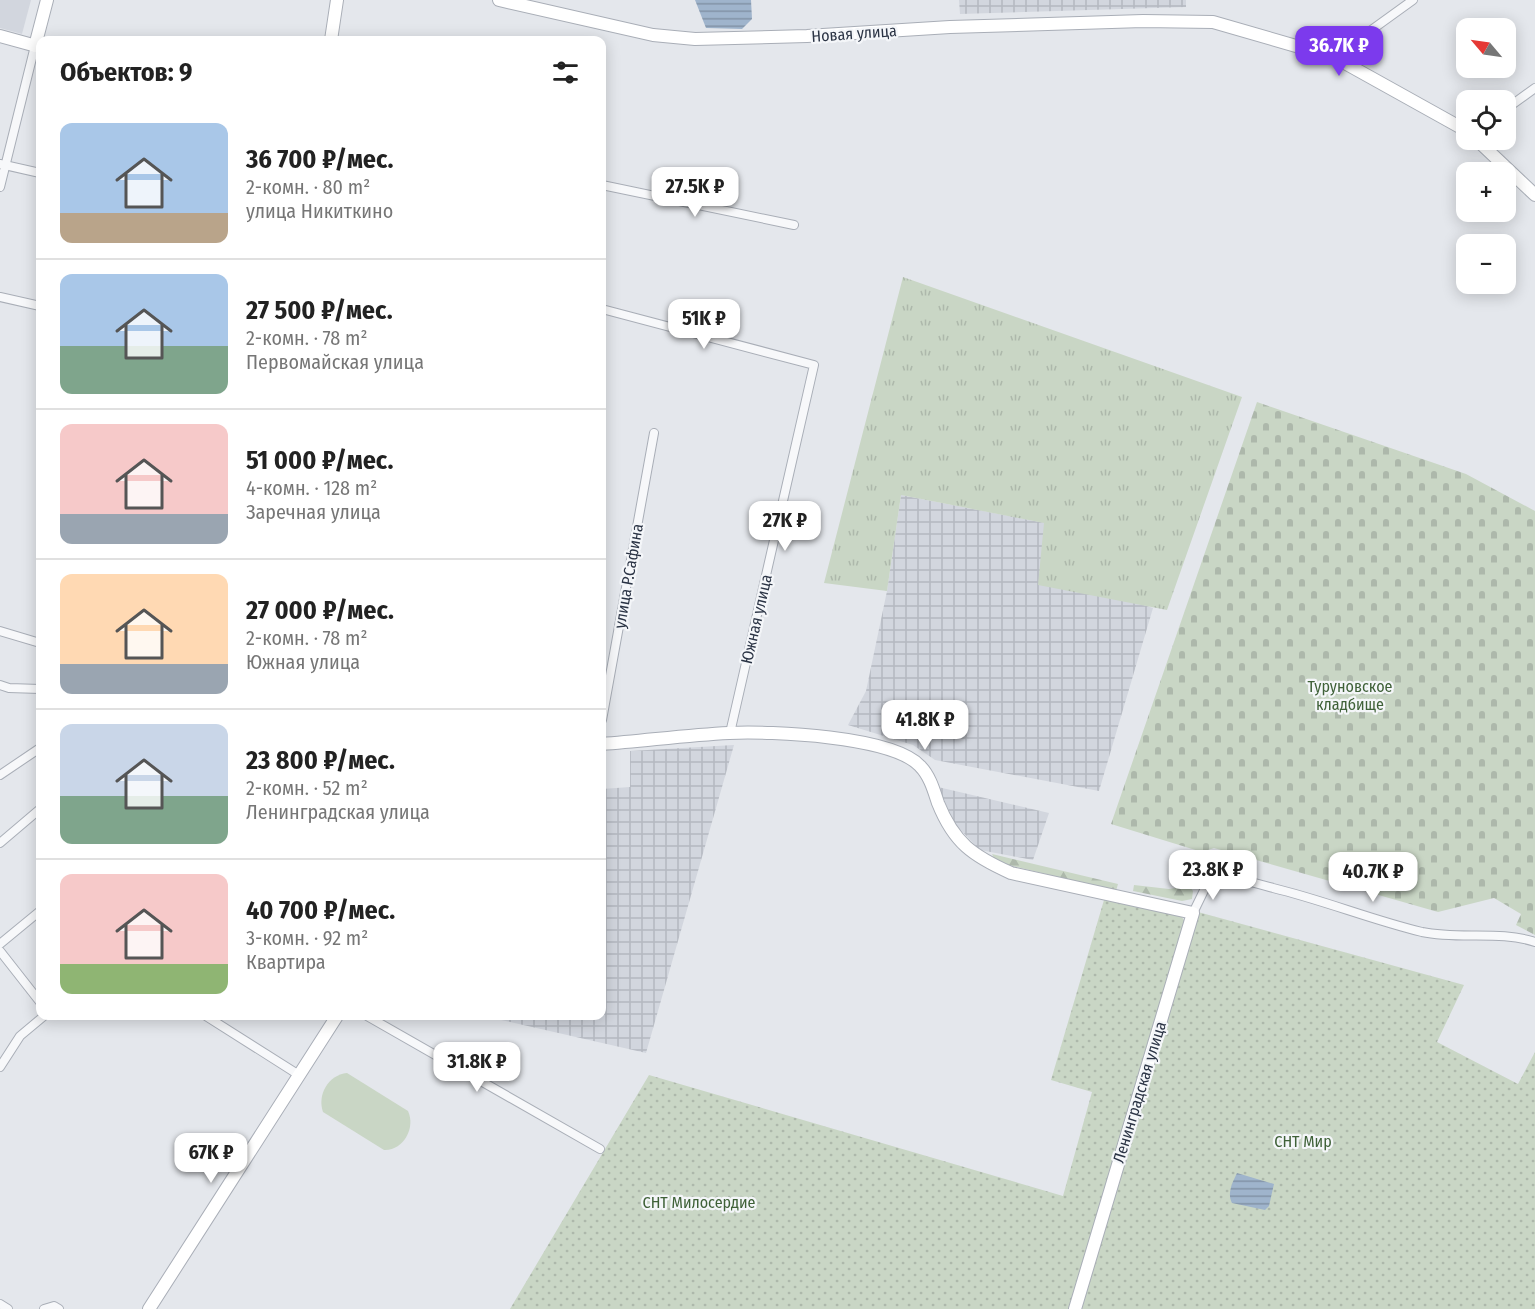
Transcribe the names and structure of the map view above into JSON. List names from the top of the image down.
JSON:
{
  "streets": {
    "street": [
      "Новая улица",
      "улица Р.Сафина",
      "Южная улица",
      "Ленинградская улица"
    ]
  },
  "parks": ["Туруновское кладбище", "СНТ Мир", "СНТ Милосердие"],
  "north": "top left",
  "page": {
    "map_buttons": ["+", "−"],
    "price": [
      "36.7K ₽",
      "27.5K ₽",
      "51K ₽",
      "27K ₽",
      "41.8K ₽",
      "23.8K ₽",
      "40.7K ₽",
      "31.8K ₽",
      "67K ₽"
    ],
    "heading": "Объектов: 9",
    "list": [
      {
        "name": "36 700 ₽/мес.",
        "note": "2-комн. · 80 m² · улица Никиткино"
      },
      {
        "name": "27 500 ₽/мес.",
        "note": "2-комн. · 78 m² · Первомайская улица"
      },
      {
        "name": "51 000 ₽/мес.",
        "note": "4-комн. · 128 m² · Заречная улица"
      },
      {
        "name": "27 000 ₽/мес.",
        "note": "2-комн. · 78 m² · Южная улица"
      },
      {
        "name": "23 800 ₽/мес.",
        "note": "2-комн. · 52 m² · Ленинградская улица"
      },
      {
        "name": "40 700 ₽/мес.",
        "note": "3-комн. · 92 m² · Квартира"
      }
    ]
  }
}
